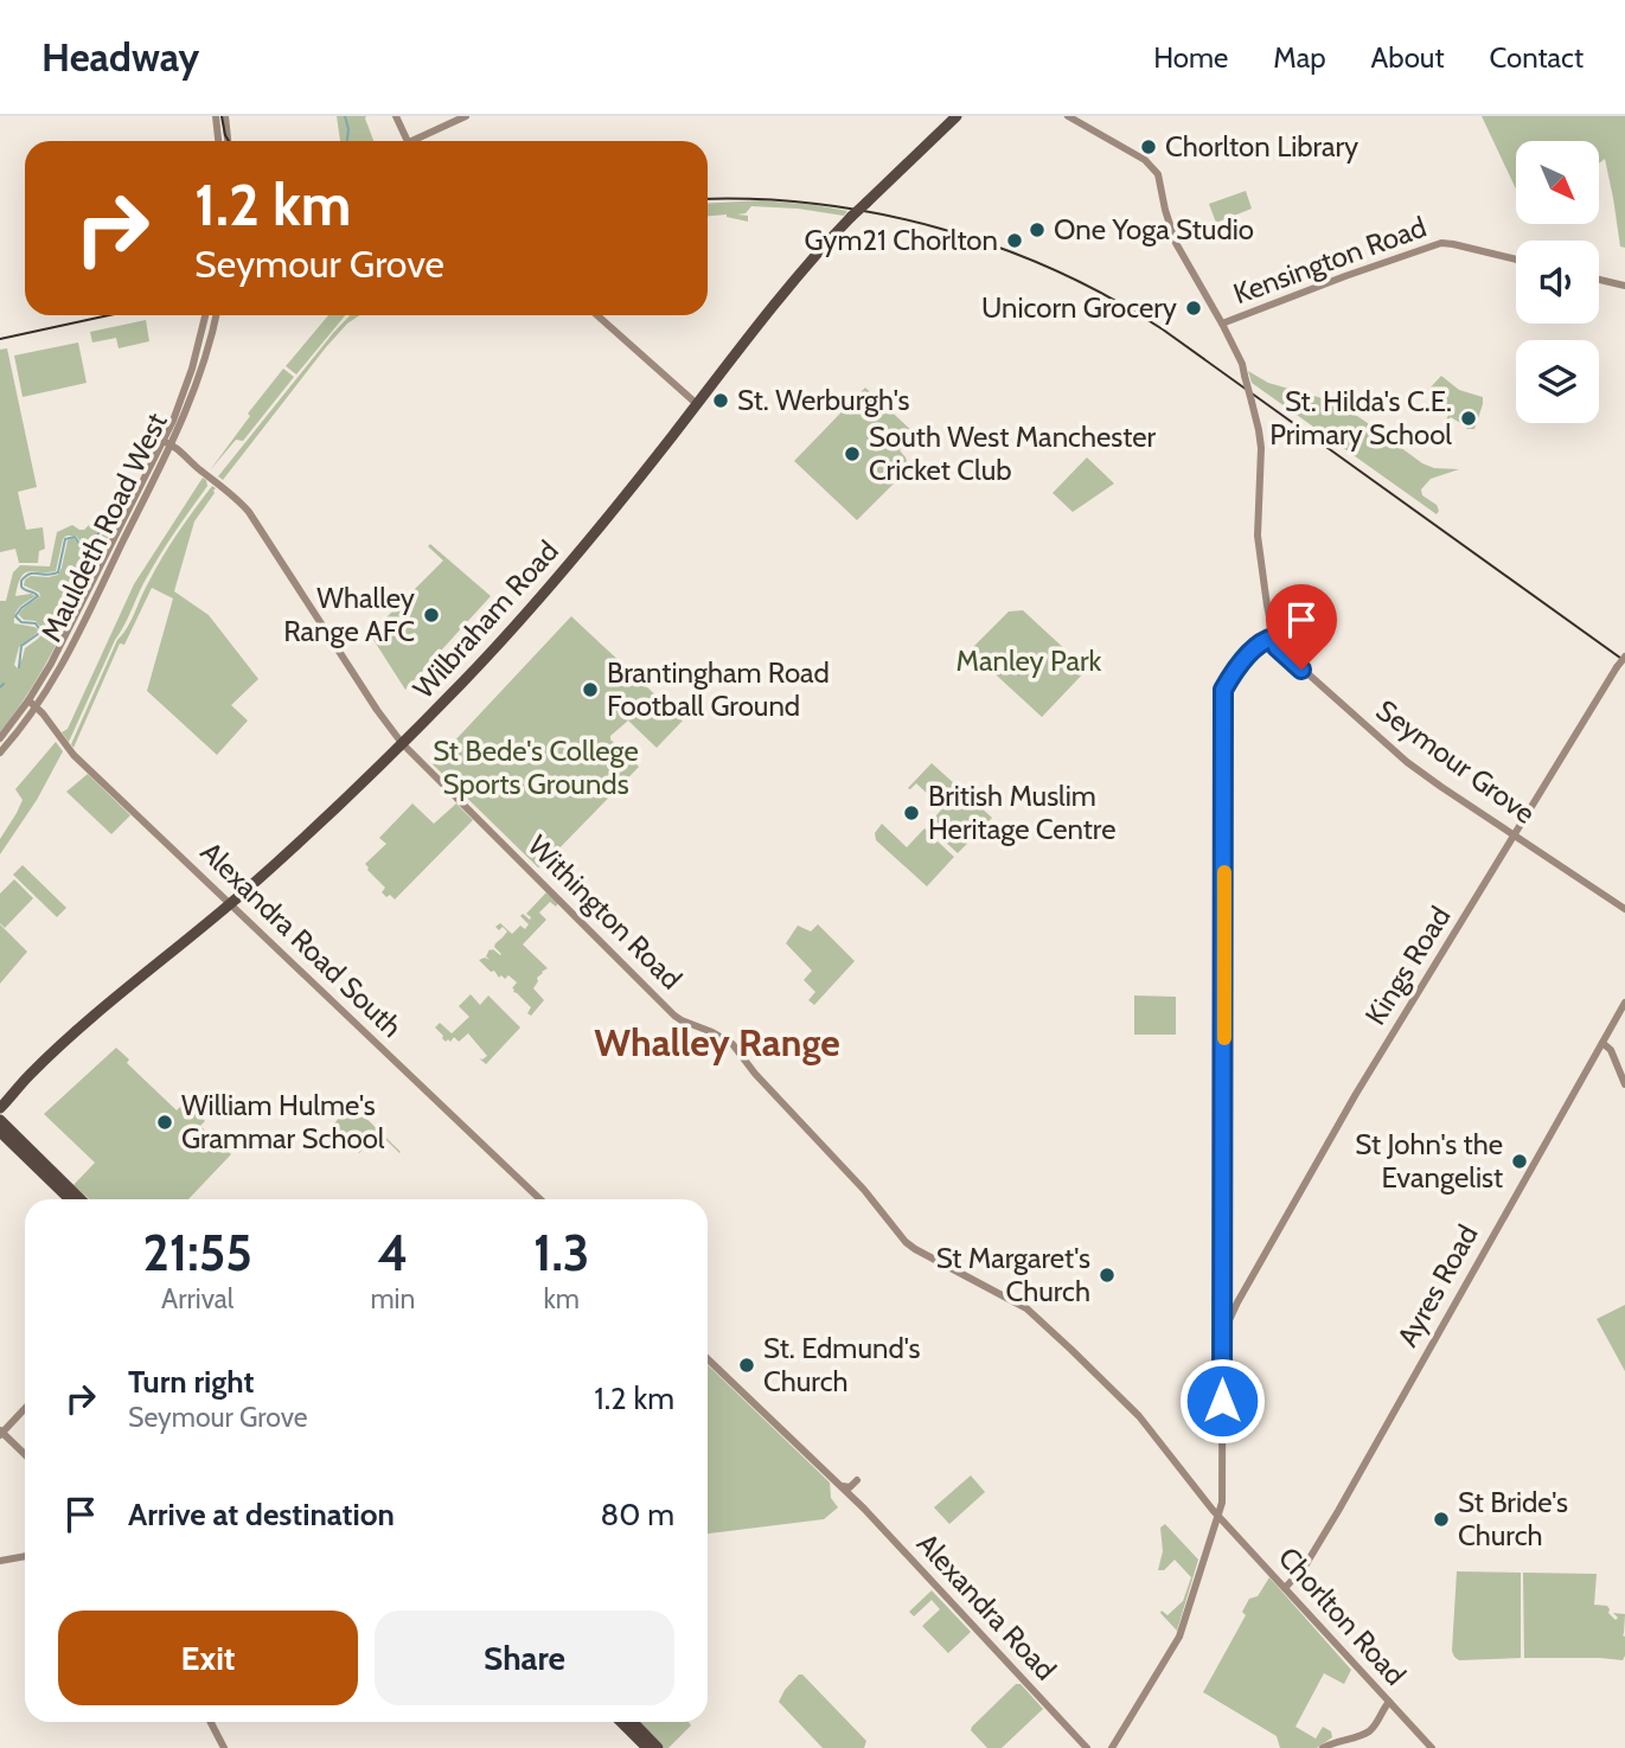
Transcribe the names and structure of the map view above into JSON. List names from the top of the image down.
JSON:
{
  "streets": {
    "highway": ["Wilbraham Road"],
    "street": [
      "Kensington Road",
      "Mauldeth Road West",
      "Seymour Grove",
      "Withington Road",
      "Alexandra Road South",
      "Kings Road",
      "Ayres Road",
      "Alexandra Road",
      "Chorlton Road"
    ]
  },
  "crossings": [
    ["Mauldeth Road West", "Withington Road"],
    ["Mauldeth Road West", "Alexandra Road South"],
    ["Wilbraham Road", "Withington Road"],
    ["Wilbraham Road", "Alexandra Road South"],
    ["Seymour Grove", "Kings Road"],
    ["Withington Road", "Chorlton Road"],
    ["Ayres Road", "Chorlton Road"]
  ],
  "districts": ["Whalley Range"],
  "parks": ["Manley Park", "St Bede's College Sports Grounds"],
  "places": [
    "Chorlton Library",
    "One Yoga Studio",
    "Gym21 Chorlton",
    "Unicorn Grocery",
    "St. Werburgh's",
    "St. Hilda's C.E. Primary School",
    "South West Manchester Cricket Club",
    "Whalley Range AFC",
    "Brantingham Road Football Ground",
    "British Muslim Heritage Centre",
    "William Hulme's Grammar School",
    "St John's the Evangelist",
    "St Margaret's Church",
    "St. Edmund's Church",
    "St Bride's Church"
  ],
  "north": "bottom right",
  "page": {
    "header": "Headway",
    "nav": [
      "Home",
      "Map",
      "About",
      "Contact"
    ],
    "turn": ["1.2 km", "Seymour Grove"],
    "eta": [
      "21:55",
      "Arrival",
      "4",
      "min",
      "1.3",
      "km"
    ],
    "list": [
      {
        "name": "Turn right",
        "note": "Seymour Grove",
        "value": "1.2 km"
      },
      {
        "name": "Arrive at destination",
        "value": "80 m"
      }
    ],
    "buttons": ["Exit", "Share"]
  }
}
